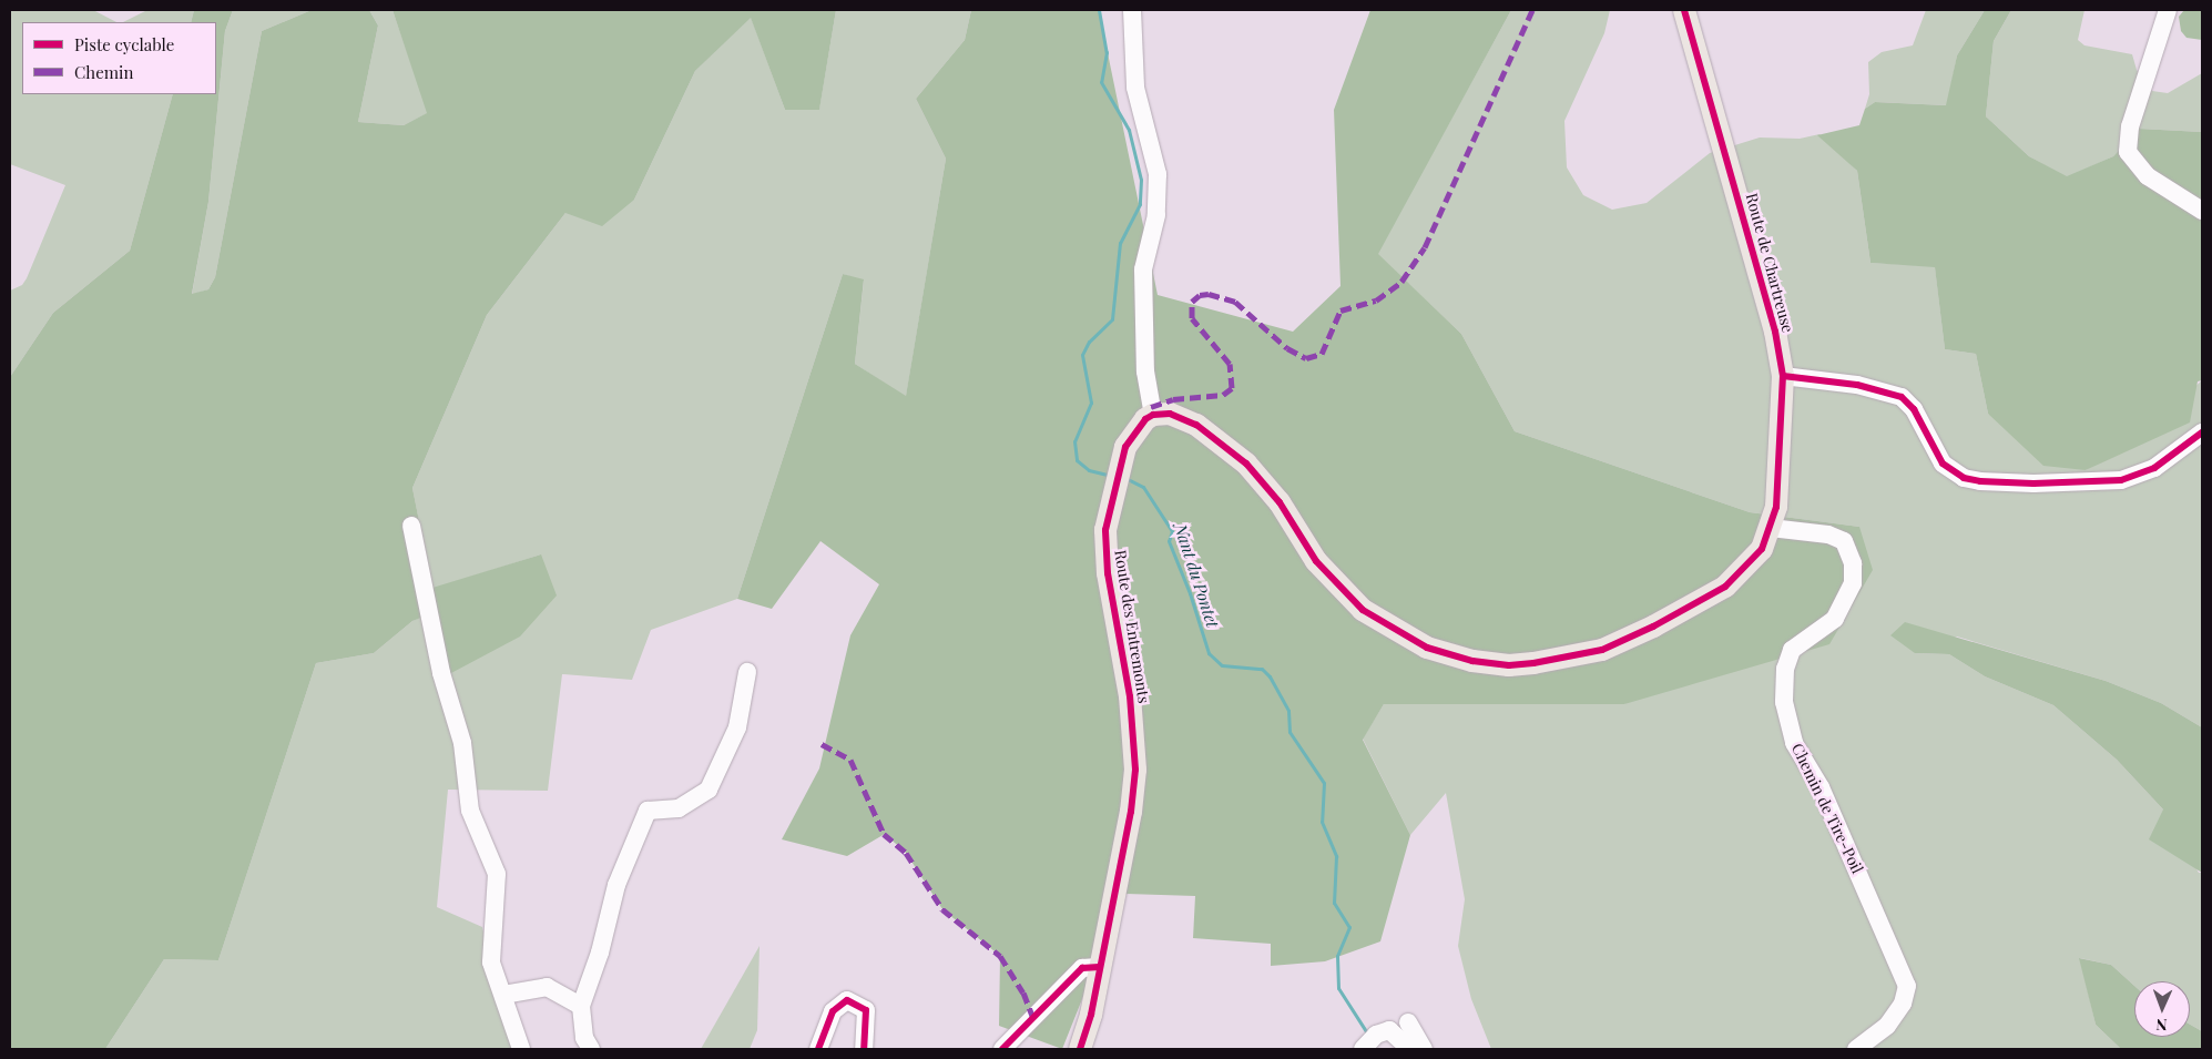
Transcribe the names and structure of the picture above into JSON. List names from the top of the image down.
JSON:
{
  "streets": {
    "main road": ["Route de Chartreuse", "Route des Entremonts"],
    "street": ["Chemin de Tire-Poil"]
  },
  "crossings": [
    ["Route de Chartreuse", "Chemin de Tire-Poil"]
  ],
  "water": ["Nant du Pontet"],
  "legend": ["Piste cyclable", "Chemin"],
  "north": "bottom"
}
